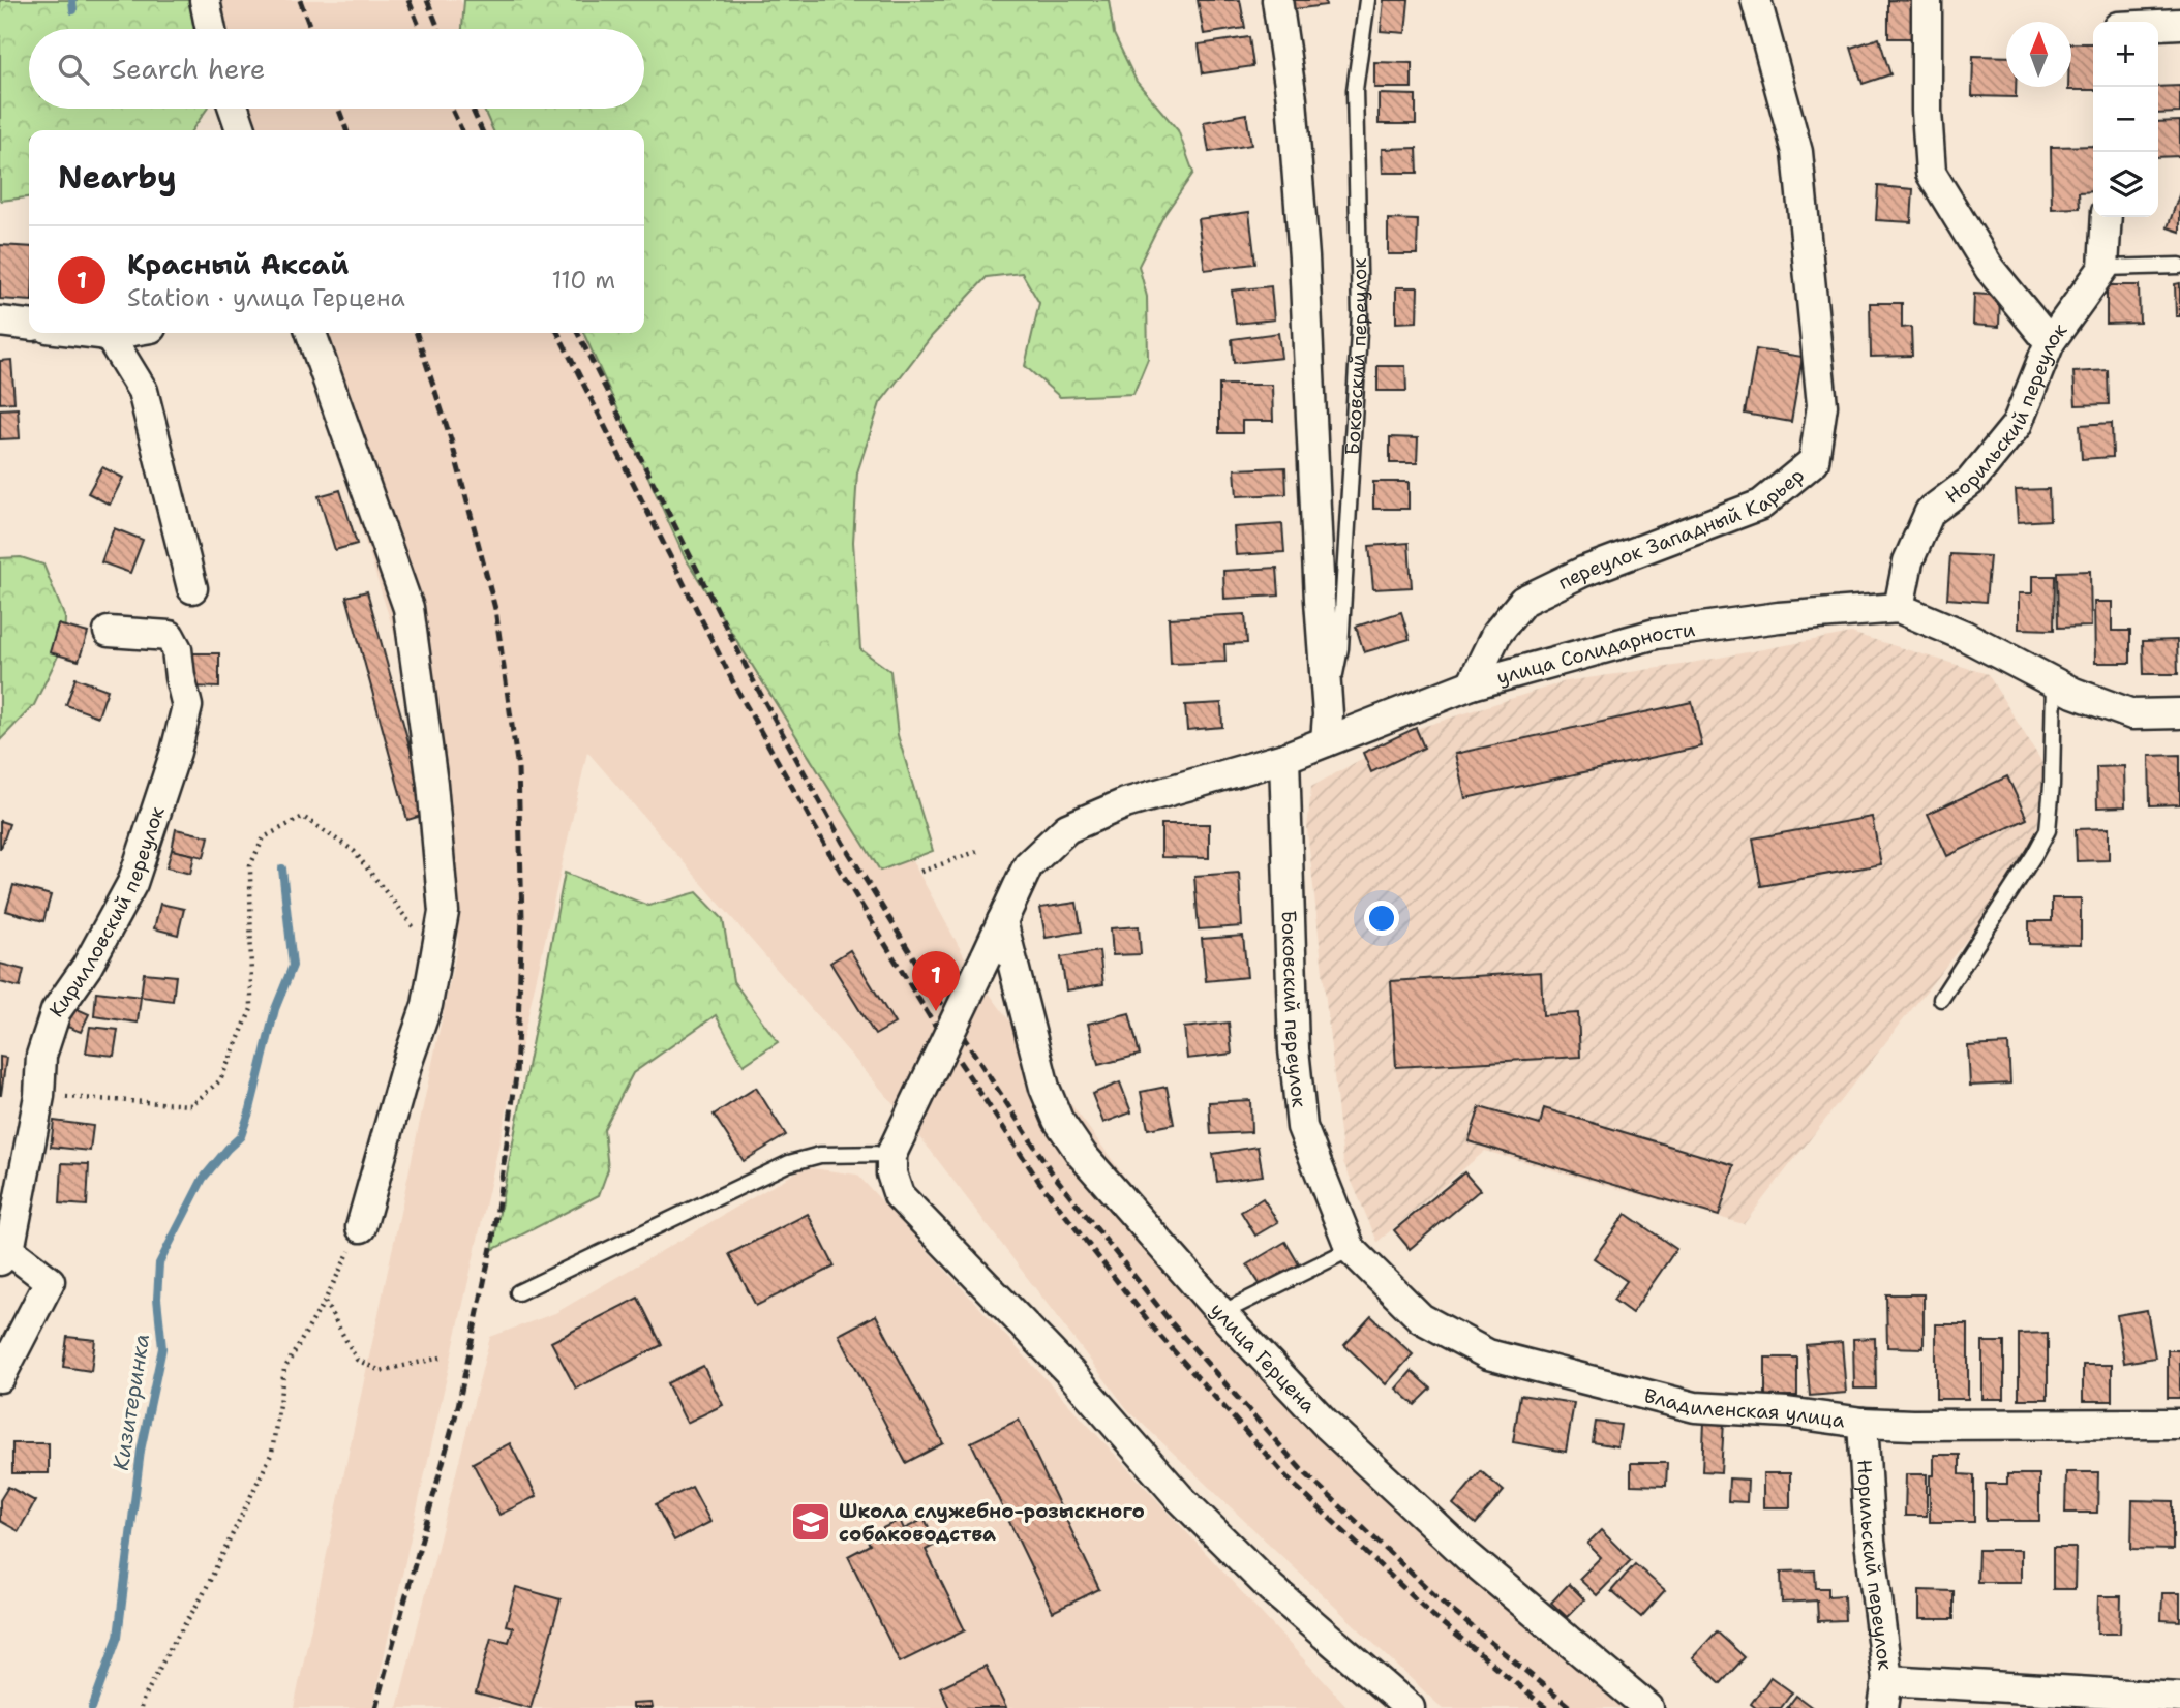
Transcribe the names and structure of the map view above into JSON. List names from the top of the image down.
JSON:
{
  "streets": {
    "street": [
      "Боковский переулок",
      "Норильский переулок",
      "переулок Западный Карьер",
      "улица Солидарности",
      "Кирилловский переулок",
      "улица Герцена",
      "Владиленская улица"
    ]
  },
  "crossings": [
    ["Боковский переулок", "улица Солидарности"],
    ["Боковский переулок", "Владиленская улица"],
    ["Норильский переулок", "улица Солидарности"],
    ["Норильский переулок", "Владиленская улица"],
    ["переулок Западный Карьер", "улица Солидарности"],
    ["улица Солидарности", "улица Герцена"]
  ],
  "water": ["Кизитеринка"],
  "places": {
    "school or university": ["Школа служебно-розыскного собаководства"]
  },
  "north": "top",
  "page": {
    "map_buttons": ["+", "−"],
    "search": "Search here",
    "heading": "Nearby",
    "list": [
      {
        "mark": "1",
        "name": "Красный Аксай",
        "note": "Station · улица Герцена",
        "value": "110 m"
      }
    ],
    "pins": "1"
  }
}
